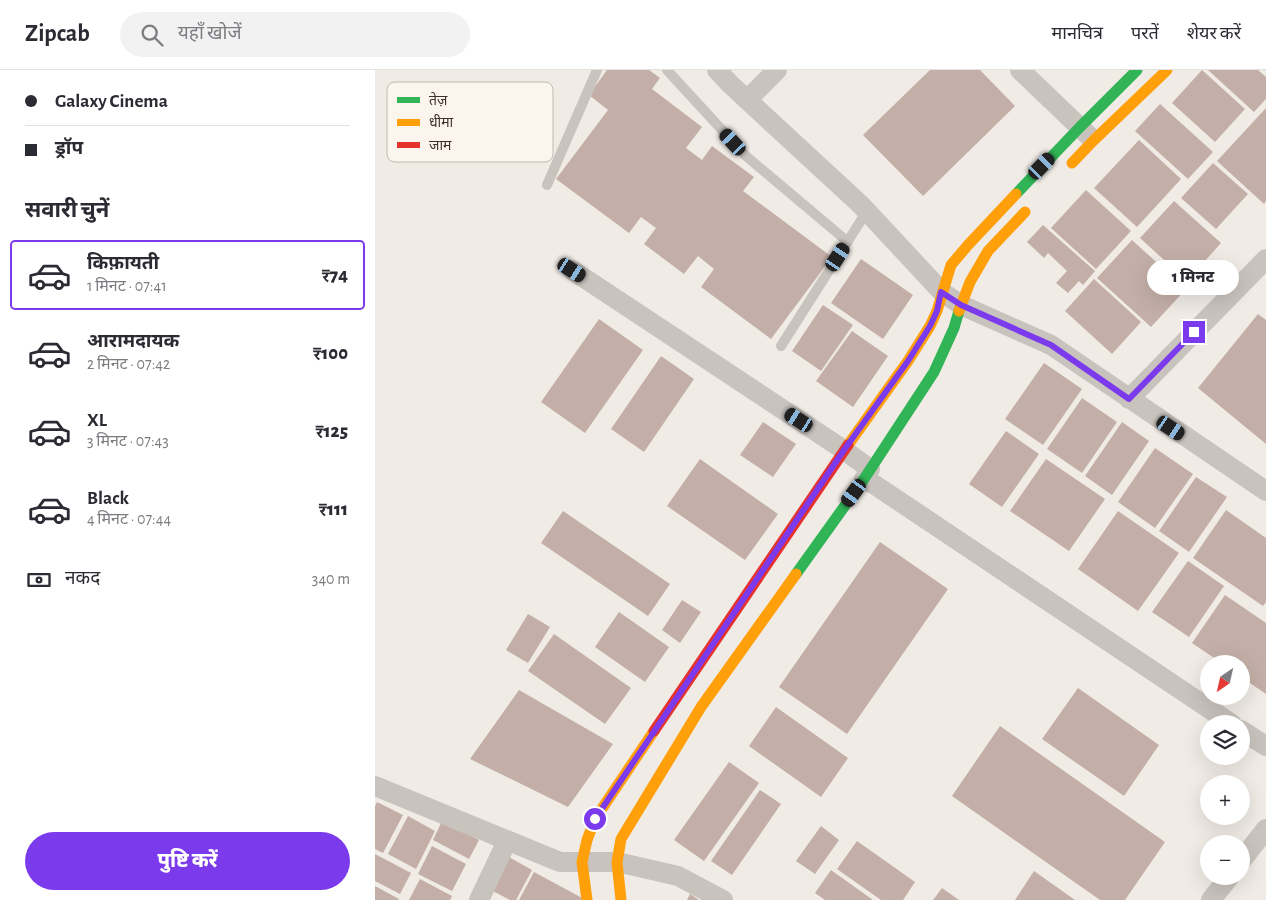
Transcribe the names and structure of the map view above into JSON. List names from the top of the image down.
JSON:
{
  "legend": ["तेज़", "धीमा", "जाम"],
  "north": "bottom left",
  "page": {
    "header": "Zipcab",
    "search": "यहाँ खोजें",
    "nav": ["मानचित्र", "परतें", "शेयर करें"],
    "banner": ["Galaxy Cinema", "ड्रॉप"],
    "heading": "सवारी चुनें",
    "list": [
      {
        "name": "किफ़ायती",
        "note": "1 मिनट · 07:41",
        "value": "₹74"
      },
      {
        "name": "आरामदायक",
        "note": "2 मिनट · 07:42",
        "value": "₹100"
      },
      {
        "name": "XL",
        "note": "3 मिनट · 07:43",
        "value": "₹125"
      },
      {
        "name": "Black",
        "note": "4 मिनट · 07:44",
        "value": "₹111"
      }
    ],
    "bubble": "1 मिनट",
    "pay": ["नकद", "340 m"],
    "map_buttons": ["+", "−"],
    "buttons": "पुष्टि करें"
  }
}
